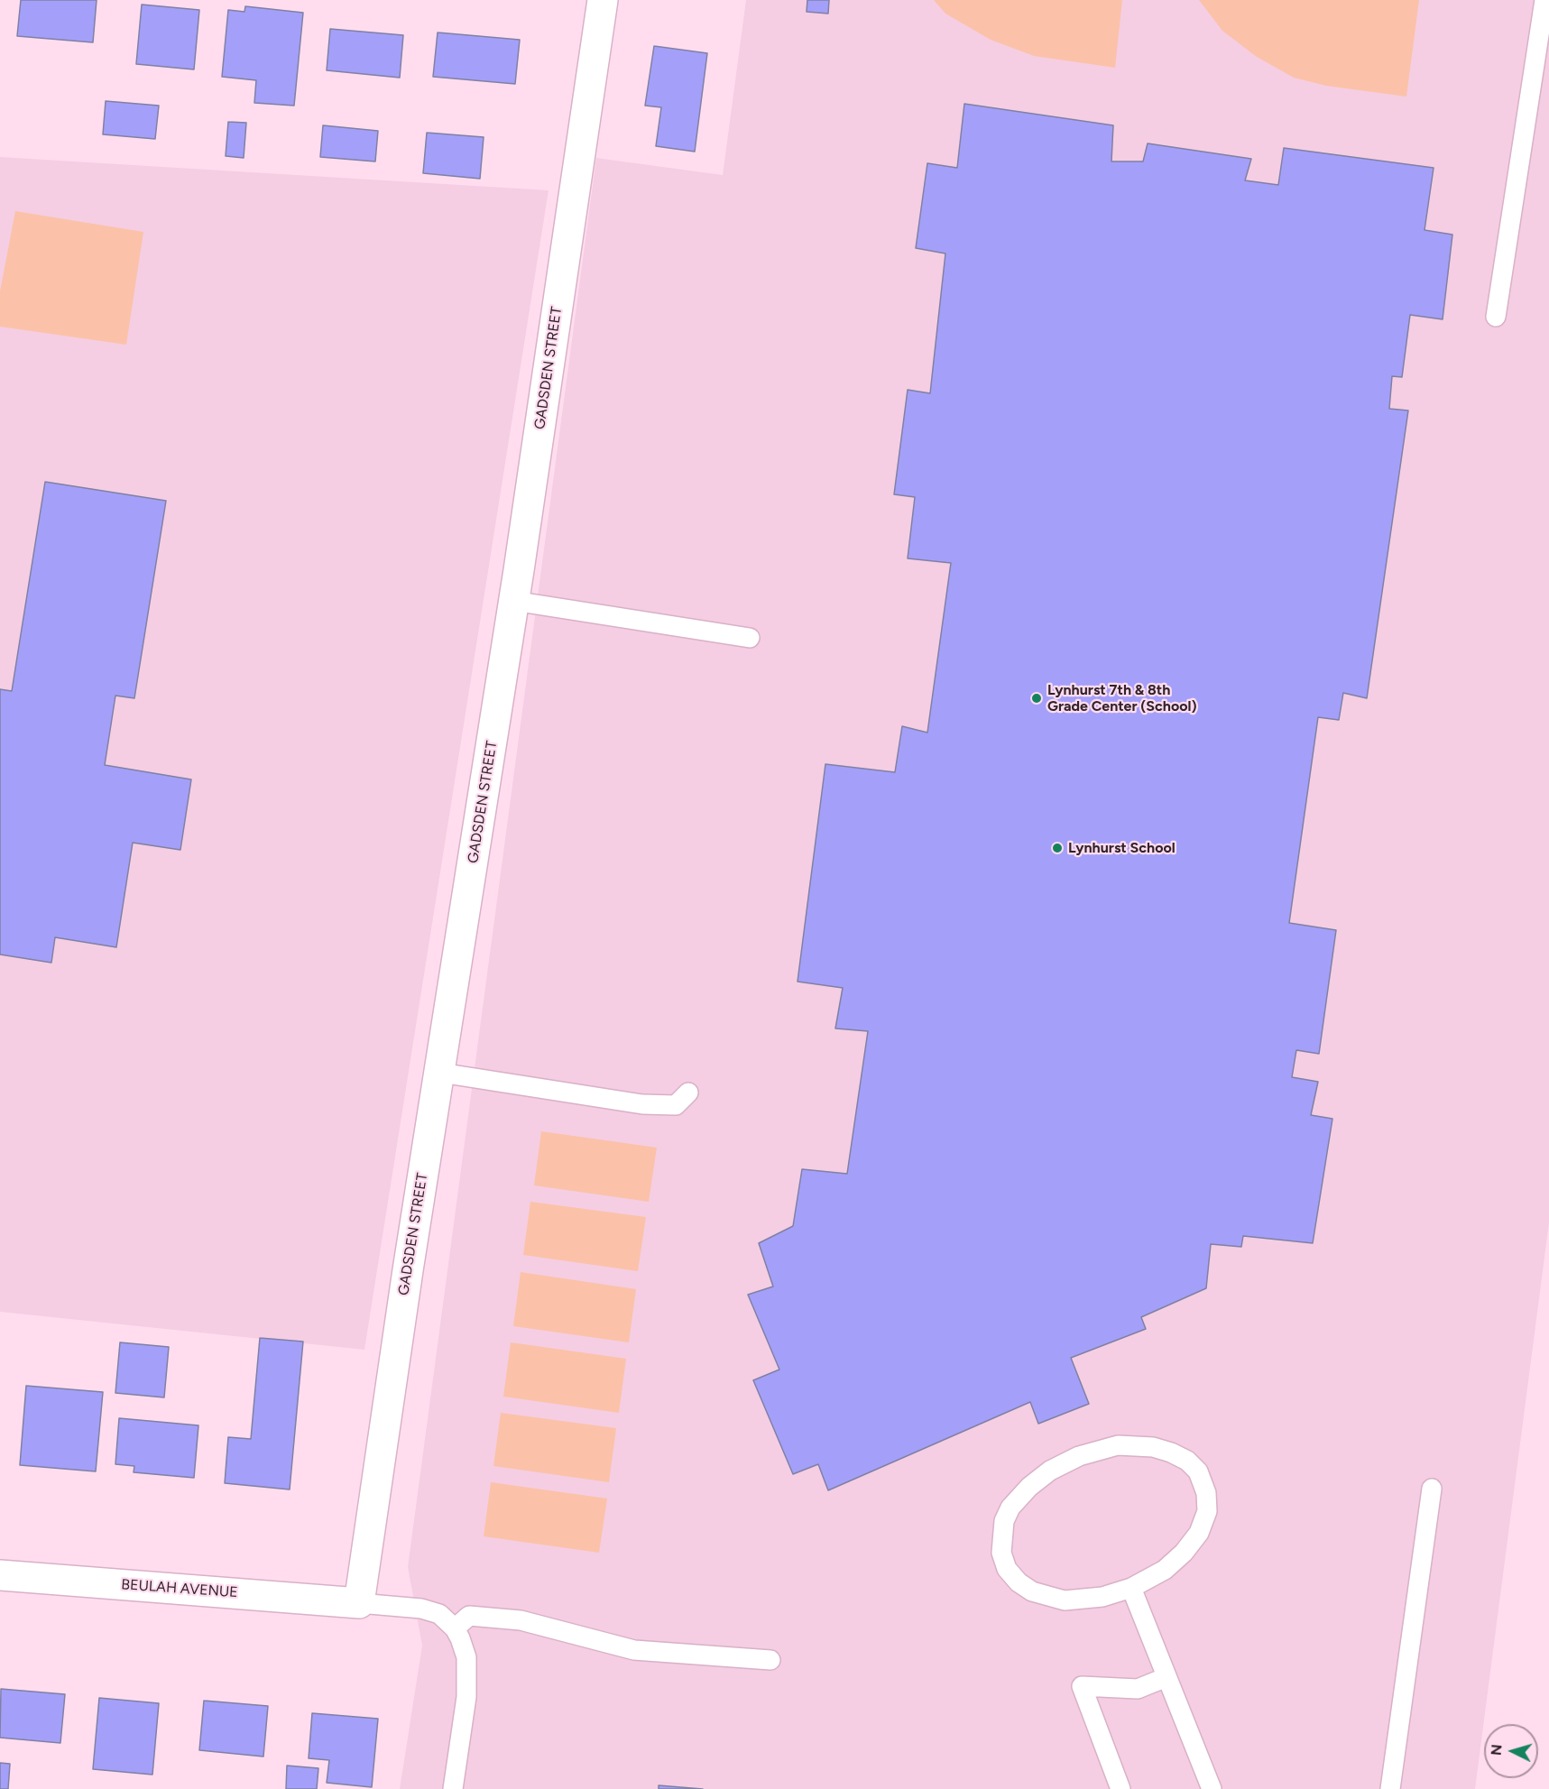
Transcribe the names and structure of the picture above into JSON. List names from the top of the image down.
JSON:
{
  "streets": {
    "street": ["GADSDEN STREET", "BEULAH AVENUE"]
  },
  "crossings": [
    ["GADSDEN STREET", "BEULAH AVENUE"]
  ],
  "places": ["Lynhurst 7th & 8th Grade Center (School)", "Lynhurst School"],
  "north": "left"
}
